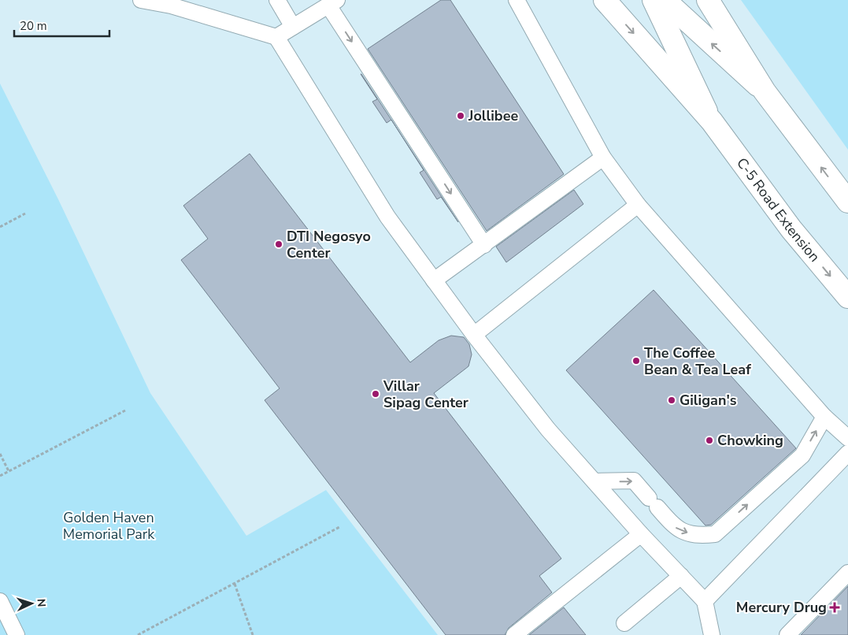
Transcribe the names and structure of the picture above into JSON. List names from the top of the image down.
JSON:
{
  "streets": {
    "main road": ["C-5 Road Extension"]
  },
  "parks": ["Golden Haven Memorial Park"],
  "places": {
    "other": [
      "Jollibee",
      "DTI Negosyo Center",
      "The Coffee Bean & Tea Leaf",
      "Villar Sipag Center",
      "Giligan's",
      "Chowking"
    ],
    "health": ["Mercury Drug"]
  },
  "scale_bar": "20 m",
  "north": "right"
}
